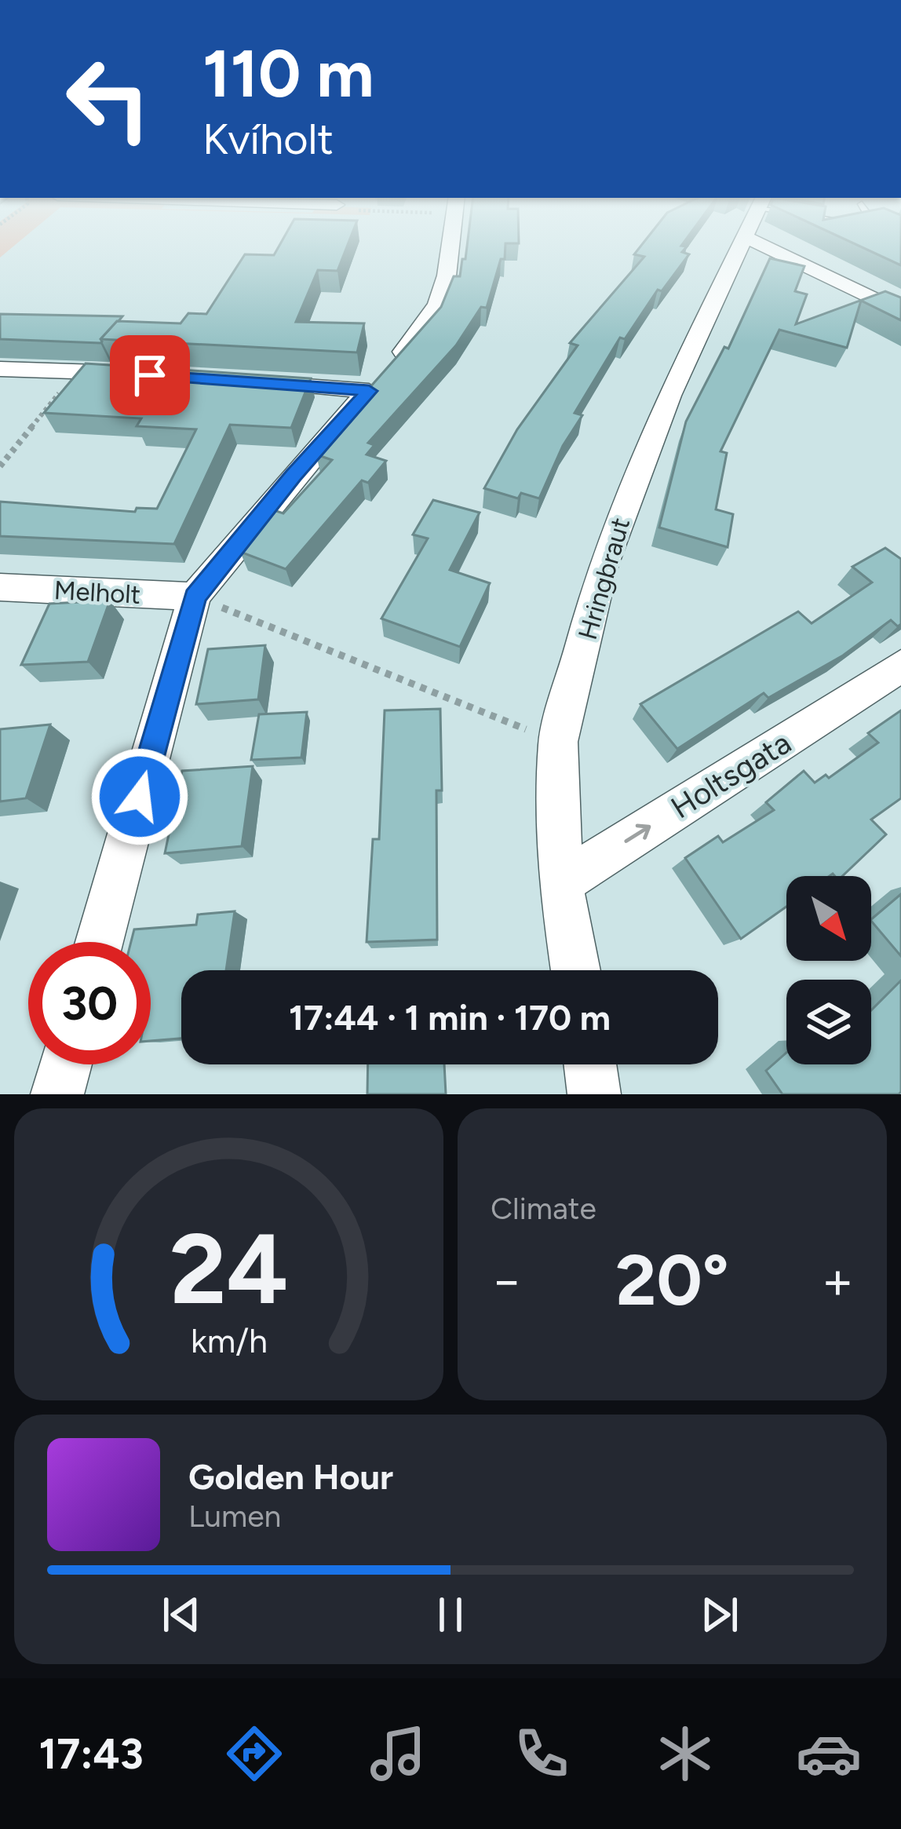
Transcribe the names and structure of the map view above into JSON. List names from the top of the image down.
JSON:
{
  "streets": {
    "street": ["Hringbraut", "Melholt", "Holtsgata"]
  },
  "crossings": [
    ["Hringbraut", "Holtsgata"]
  ],
  "one_way": ["Holtsgata"],
  "north": "bottom right",
  "page": {
    "turn": ["110 m", "Kvíholt"],
    "limit": "30",
    "trip": "17:44 · 1 min · 170 m",
    "tile": "Climate",
    "heat": ["−", "20°", "+"],
    "song": ["Golden Hour", "Lumen"],
    "tabs": "17:43",
    "gauge": ["24", "km/h"]
  }
}
